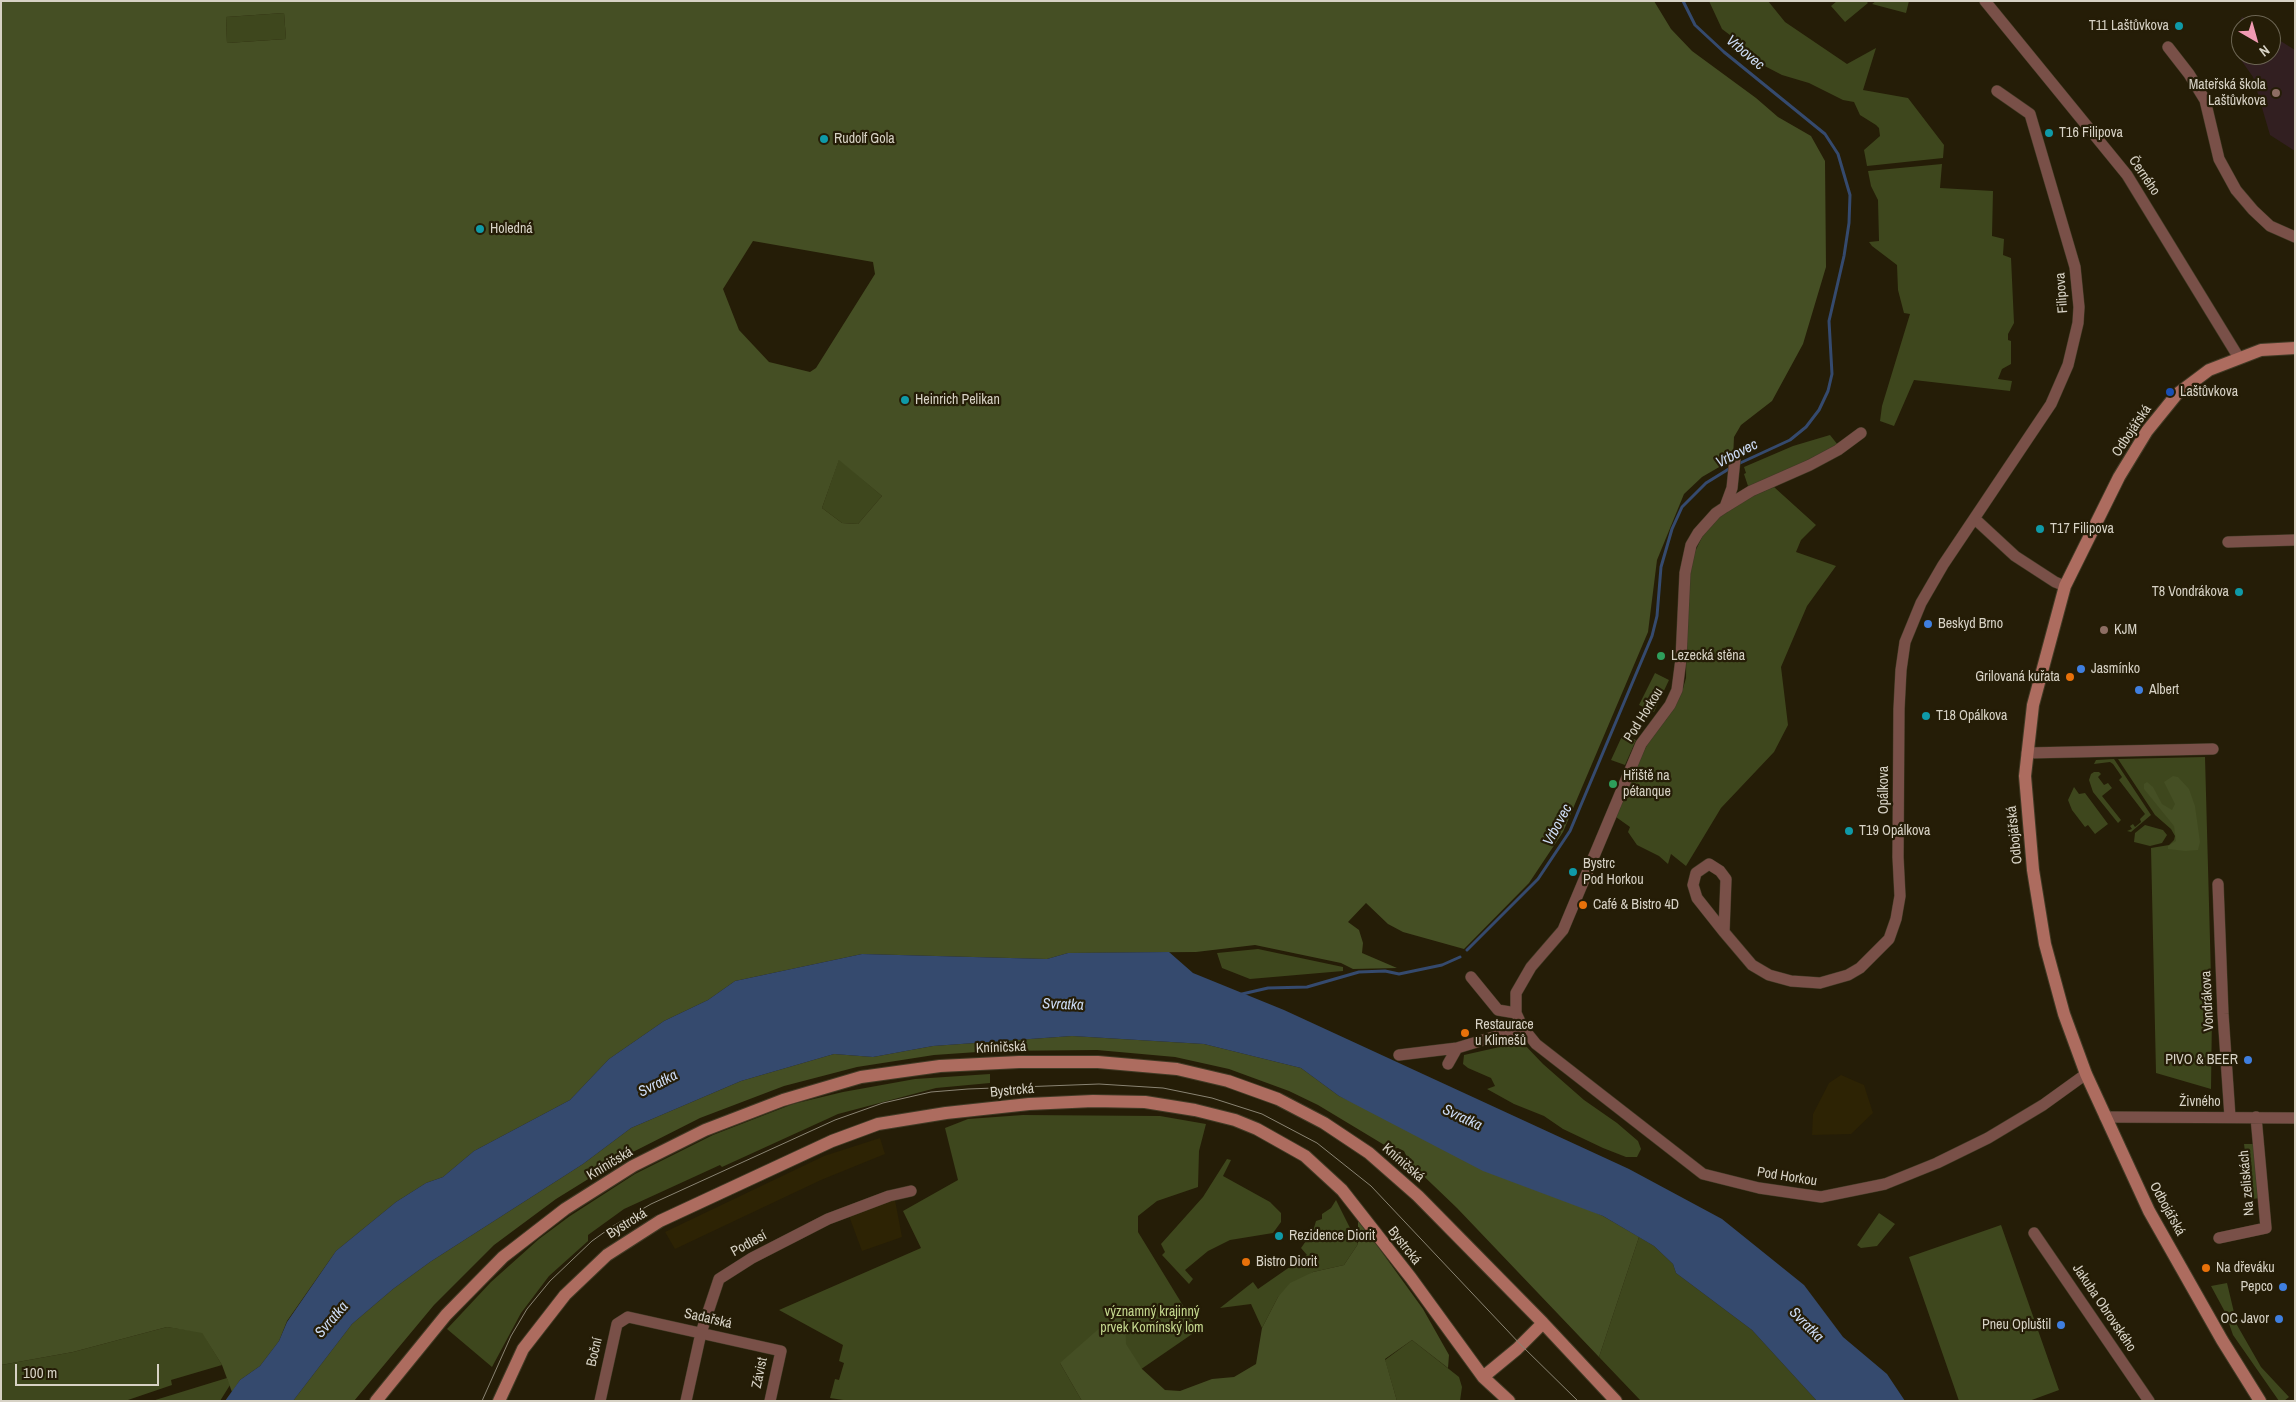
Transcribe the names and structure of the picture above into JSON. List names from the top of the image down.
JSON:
{
  "streets": {
    "street": [
      "Černého",
      "Filipova",
      "Odbojářská",
      "Pod Horkou",
      "Opálkova",
      "Vondrákova",
      "Kníničská",
      "Bystrcká",
      "Živného",
      "Na zeliskách",
      "Podlesí",
      "Jakuba Obrovského",
      "Sadařská",
      "Boční",
      "Závist"
    ]
  },
  "crossings": [
    ["Černého", "Odbojářská"],
    ["Filipova", "Opálkova"],
    ["Odbojářská", "Pod Horkou"],
    ["Odbojářská", "Živného"],
    ["Vondrákova", "Živného"],
    ["Živného", "Na zeliskách"],
    ["Podlesí", "Sadařská"],
    ["Sadařská", "Boční"],
    ["Sadařská", "Závist"]
  ],
  "water": ["Vrbovec", "Svratka"],
  "parks": ["významný krajinný prvek Komínský lom"],
  "places": [
    "T11 Laštůvkova",
    "Mateřská škola Laštůvkova",
    "T16 Filipova",
    "Rudolf Gola",
    "Holedná",
    "Laštůvkova",
    "Heinrich Pelikan",
    "T17 Filipova",
    "T8 Vondrákova",
    "Beskyd Brno",
    "KJM",
    "Lezecká stěna",
    "Jasmínko",
    "Grilovaná kuřata",
    "Albert",
    "T18 Opálkova",
    "Hřiště na pétanque",
    "T19 Opálkova",
    "Bystrc Pod Horkou",
    "Café & Bistro 4D",
    "Restaurace u Klimešů",
    "PIVO & BEER",
    "Rezidence Diorit",
    "Bistro Diorit",
    "Na dřeváku",
    "Pepco",
    "OC Javor",
    "Pneu Opluštil"
  ],
  "scale_bar": "100 m",
  "north": "bottom right"
}
